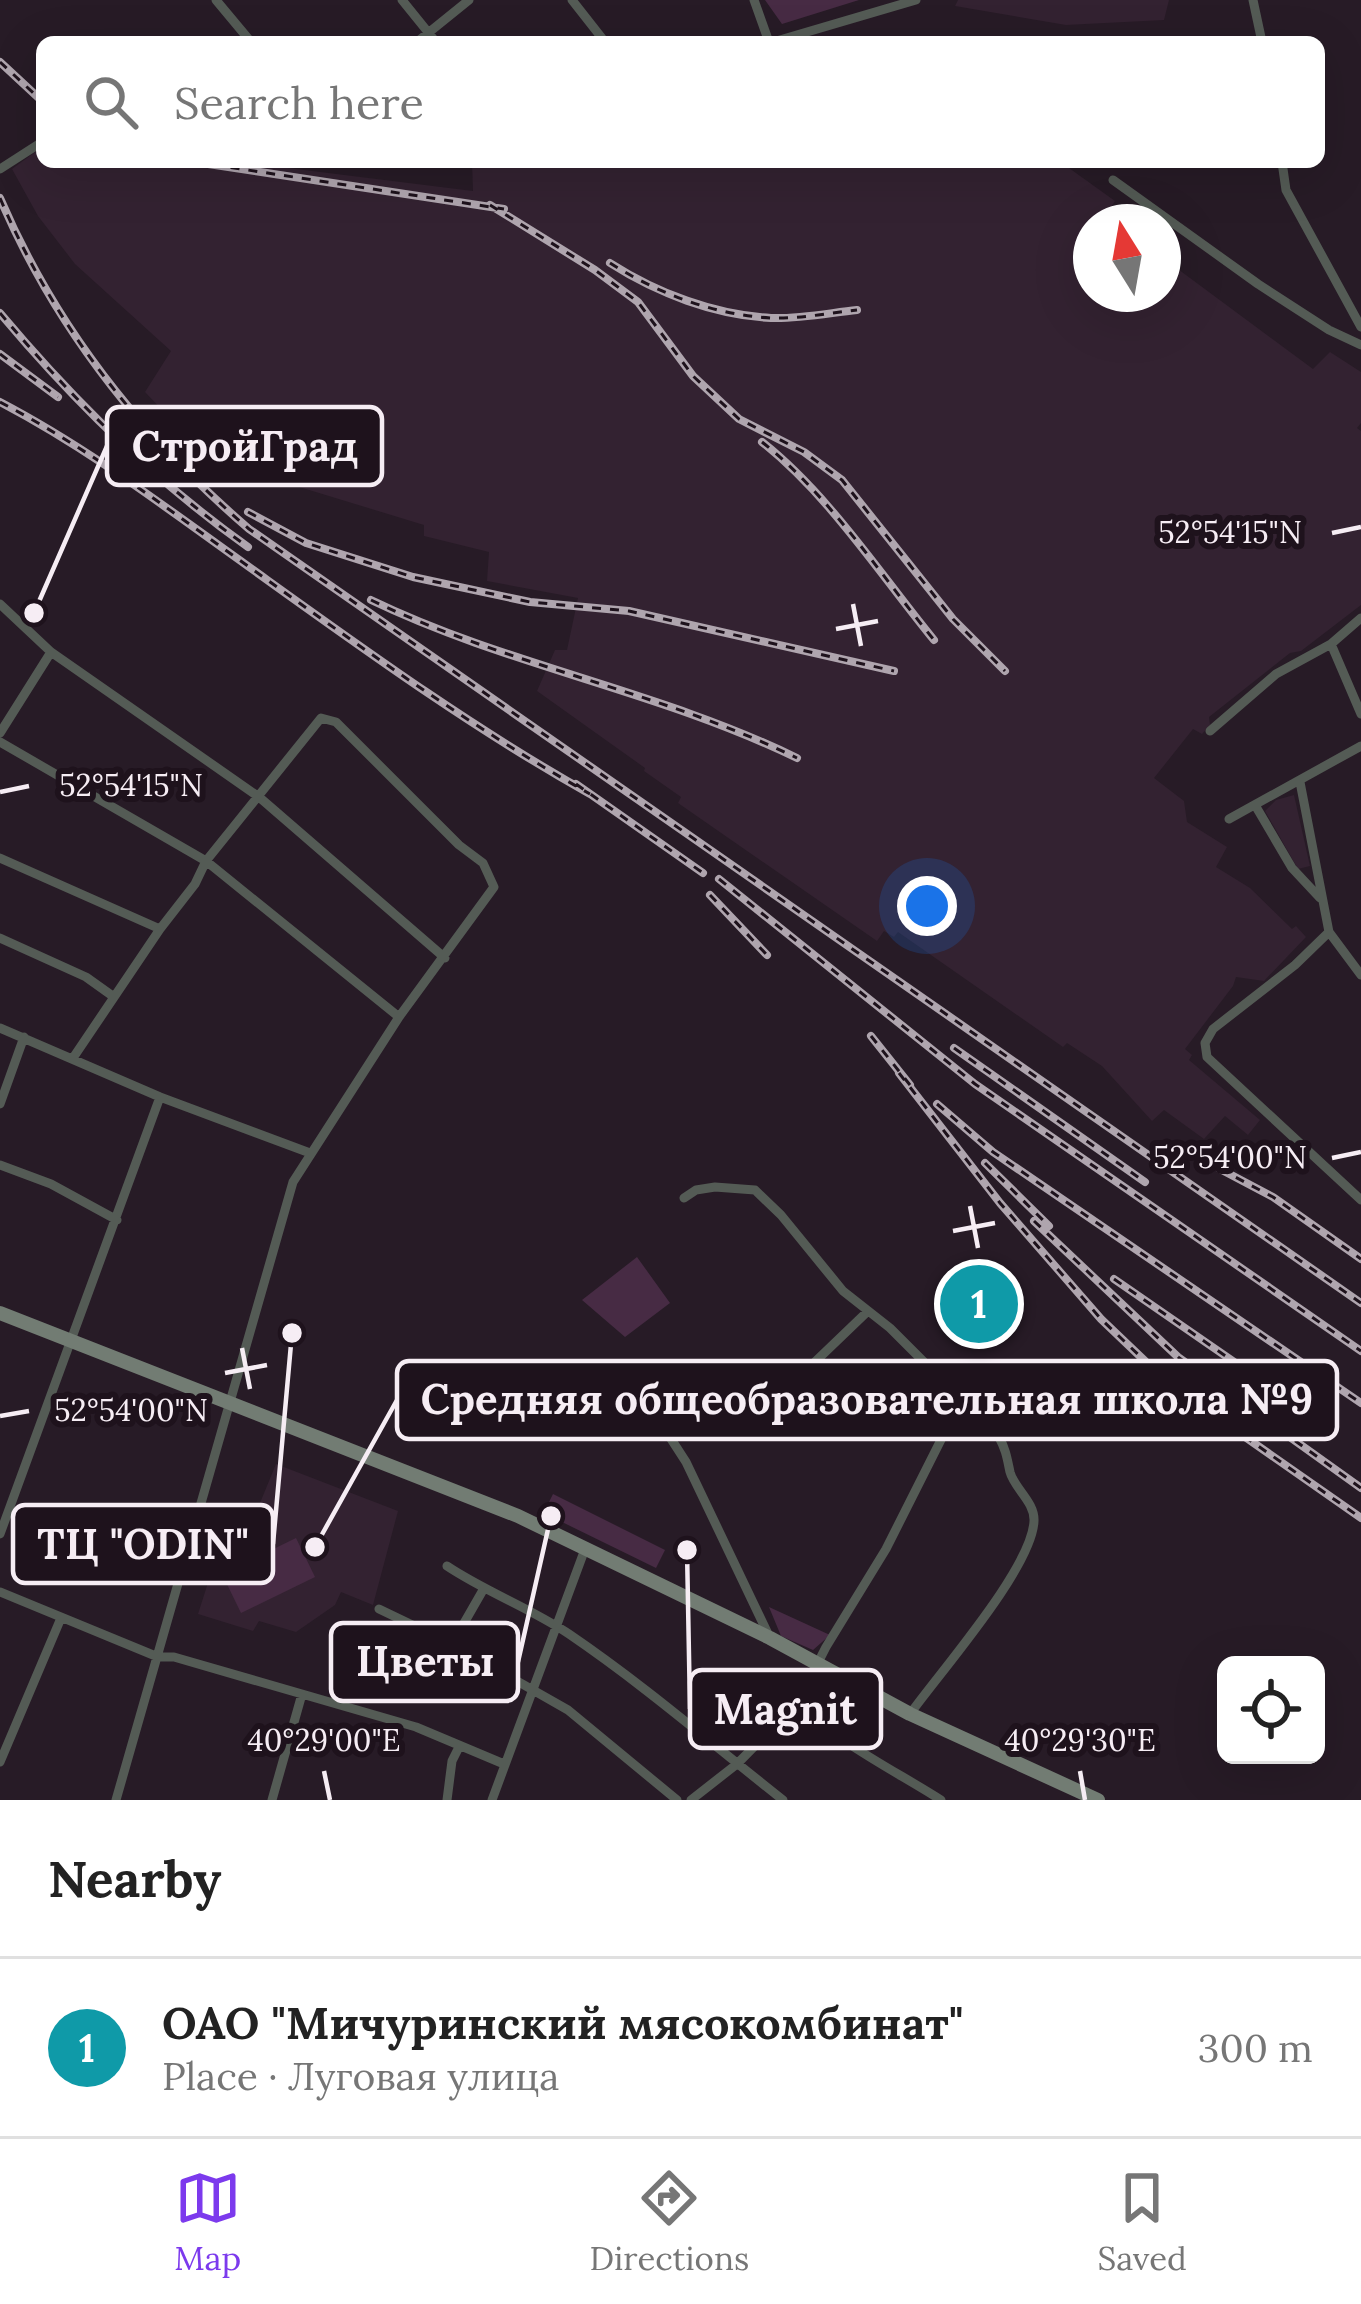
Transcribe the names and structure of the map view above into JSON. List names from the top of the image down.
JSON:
{
  "places": [
    "СтройГрад",
    "ТЦ \"ODIN\"",
    "Цветы",
    "Средняя общеобразовательная школа №9",
    "Magnit"
  ],
  "north": "top",
  "page": {
    "search": "Search here",
    "pins": "1",
    "heading": "Nearby",
    "list": [
      {
        "mark": "1",
        "name": "ОАО \"Мичуринский мясокомбинат\"",
        "note": "Place · Луговая улица",
        "value": "300 m"
      }
    ],
    "nav": ["Map", "Directions", "Saved"]
  },
  "coordinates": [
    "52°54'15\"N",
    "52°54'00\"N",
    "40°29'00\"E",
    "40°29'30\"E"
  ]
}
